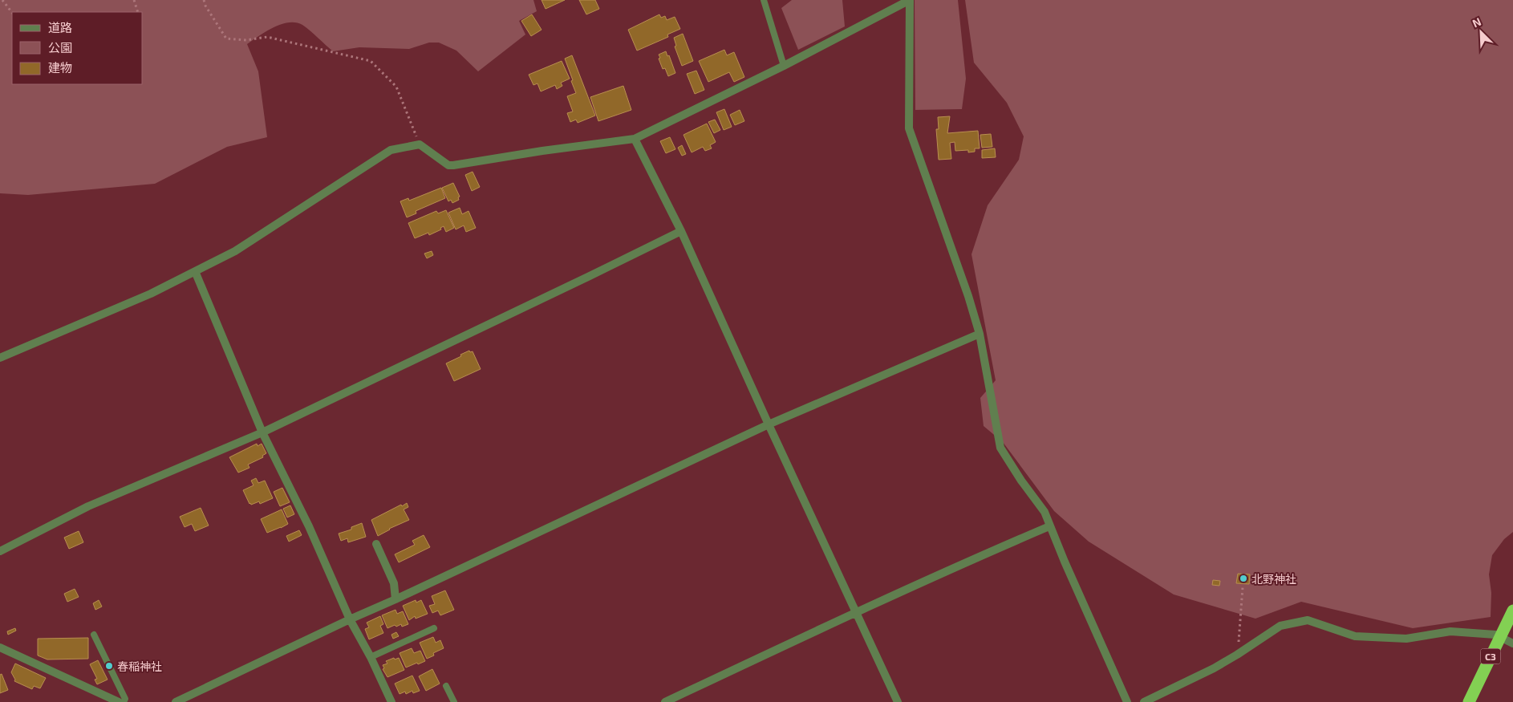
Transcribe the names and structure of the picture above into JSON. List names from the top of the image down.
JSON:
{
  "streets": {
    "highway": ["C3"]
  },
  "places": ["北野神社", "春稲神社"],
  "legend": ["道路", "公園", "建物"],
  "north": "top left"
}
